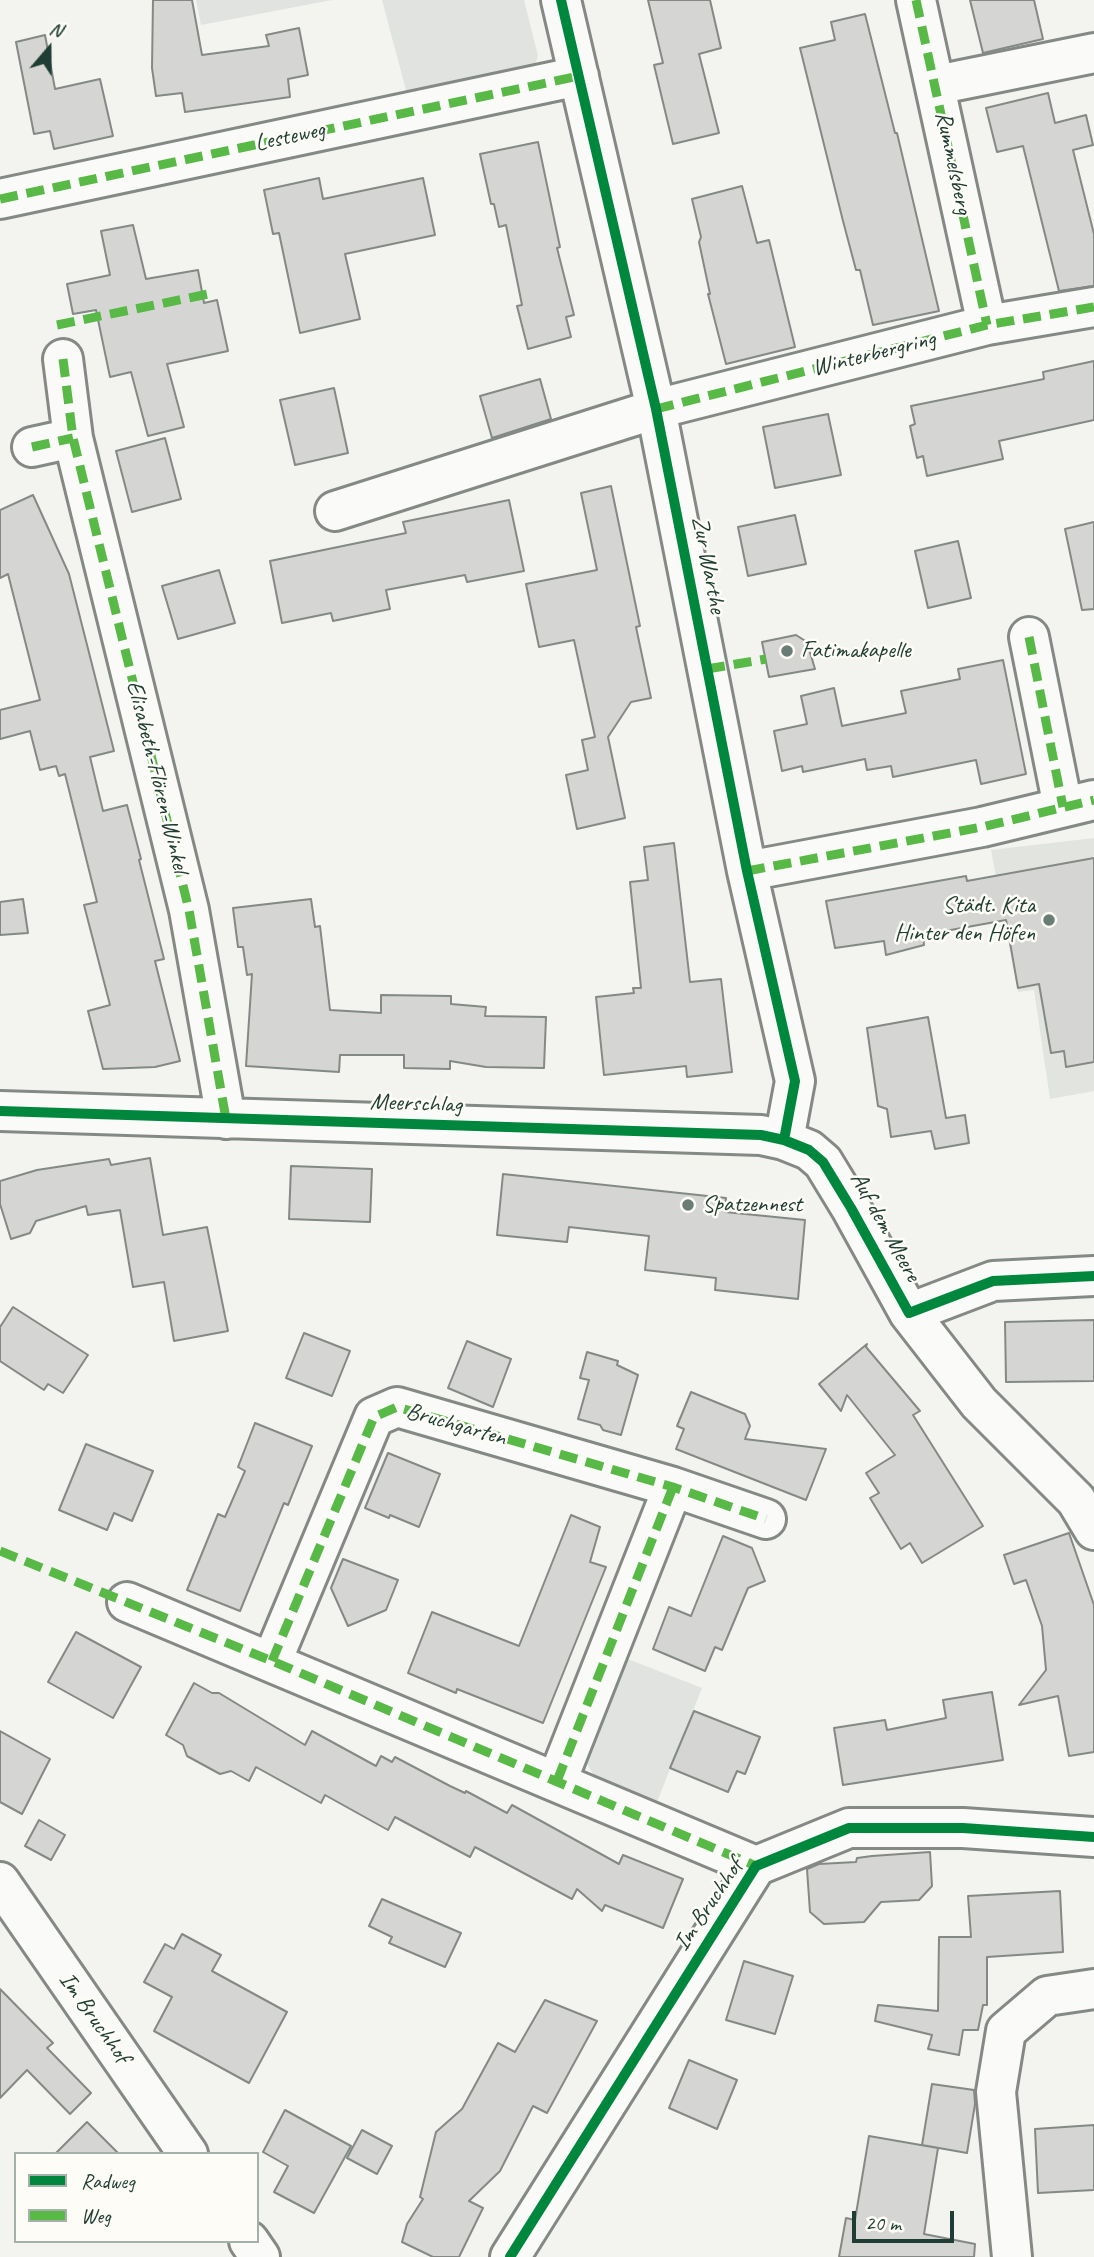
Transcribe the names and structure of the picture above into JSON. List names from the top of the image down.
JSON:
{
  "streets": {
    "street": [
      "Lesteweg",
      "Rummelsberg",
      "Winterbergring",
      "Zur Warthe",
      "Elisabeth-Flören-Winkel",
      "Meerschlag",
      "Auf dem Meere",
      "Bruchgarten",
      "Im Bruchhof"
    ]
  },
  "crossings": [
    ["Lesteweg", "Zur Warthe"],
    ["Rummelsberg", "Winterbergring"],
    ["Winterbergring", "Zur Warthe"],
    ["Zur Warthe", "Meerschlag"],
    ["Elisabeth-Flören-Winkel", "Meerschlag"],
    ["Meerschlag", "Auf dem Meere"]
  ],
  "places": ["Fatimakapelle", "Städt. Kita Hinter den Höfen", "Spatzennest"],
  "legend": ["Radweg", "Weg"],
  "scale_bar": "20 m",
  "north": "top"
}
